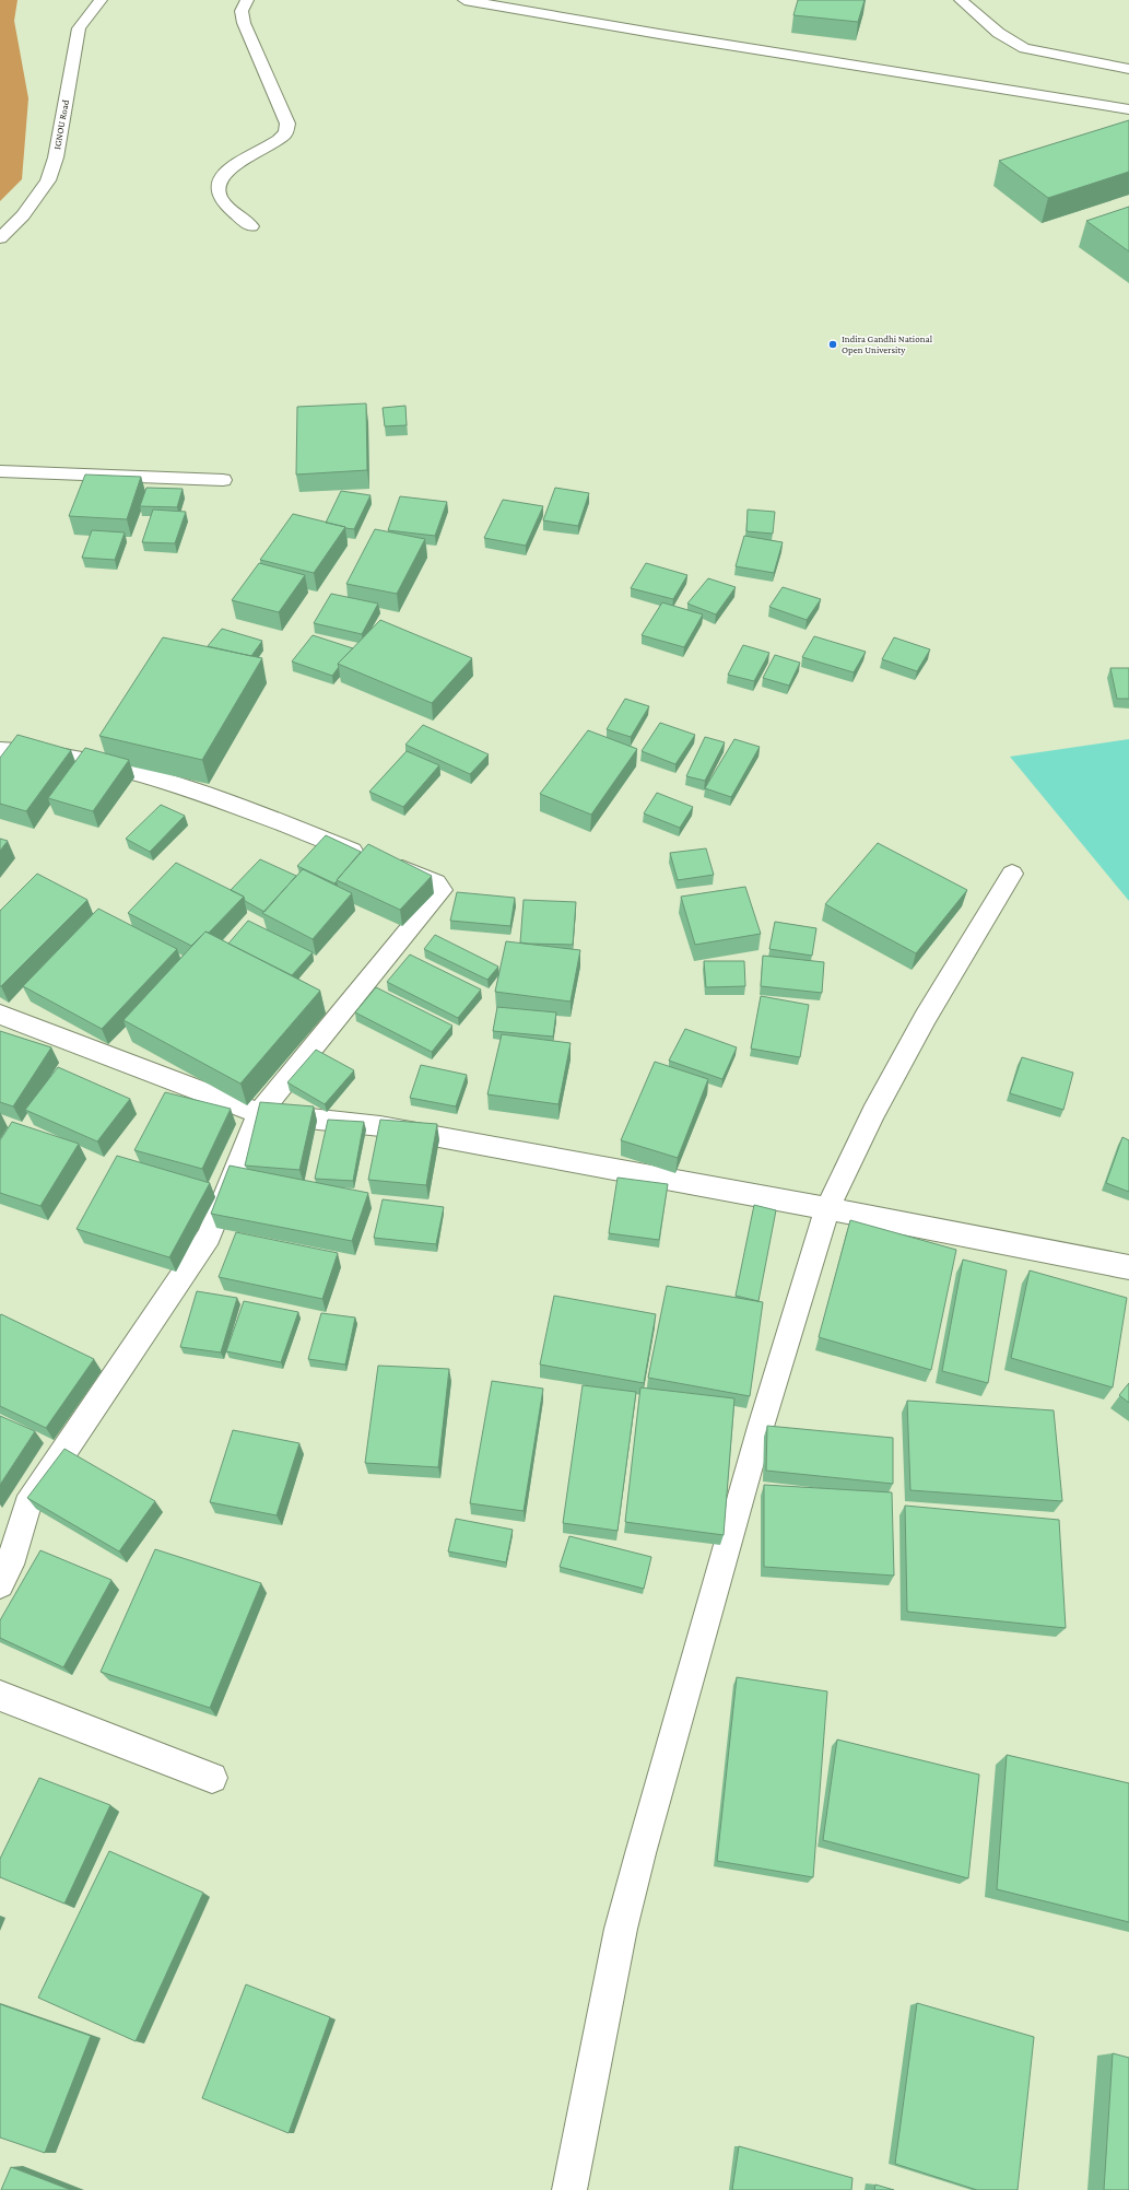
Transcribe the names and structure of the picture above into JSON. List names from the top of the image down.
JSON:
{
  "streets": {
    "street": ["IGNOU Road"]
  },
  "places": ["Indira Gandhi National Open University"]
}
